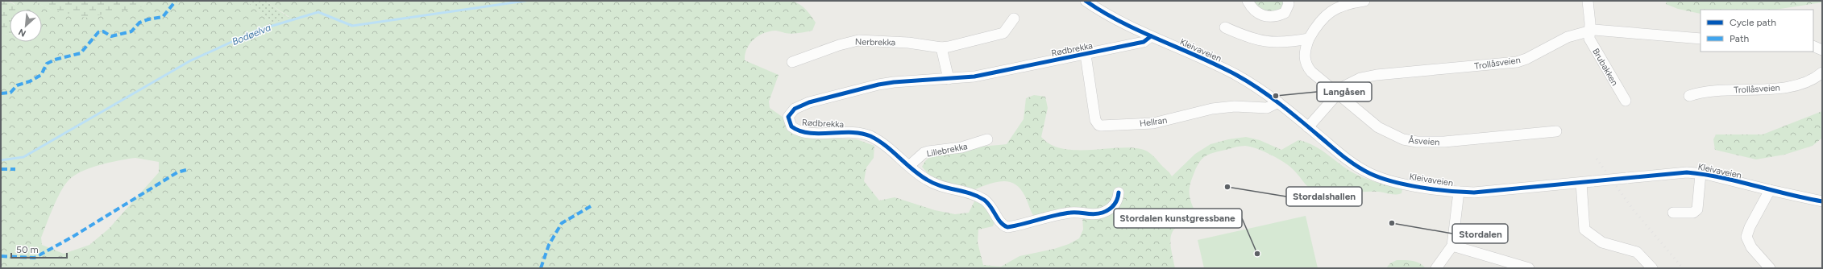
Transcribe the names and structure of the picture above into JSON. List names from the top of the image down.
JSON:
{
  "streets": {
    "street": [
      "Nerbrekka",
      "Rødbrekka",
      "Kleivaveien",
      "Trollåsveien",
      "Brubakken",
      "Hellran",
      "Åsveien",
      "Lillebrekka"
    ]
  },
  "crossings": [
    ["Rødbrekka", "Kleivaveien"],
    ["Rødbrekka", "Hellran"],
    ["Rødbrekka", "Lillebrekka"],
    ["Kleivaveien", "Trollåsveien"],
    ["Kleivaveien", "Hellran"],
    ["Trollåsveien", "Brubakken"],
    ["Trollåsveien", "Åsveien"]
  ],
  "water": ["Bodøelva"],
  "places": [
    "Langåsen",
    "Stordalshallen",
    "Stordalen",
    "Stordalen kunstgressbane"
  ],
  "legend": ["Cycle path", "Path"],
  "scale_bar": "50 m",
  "north": "bottom left"
}
